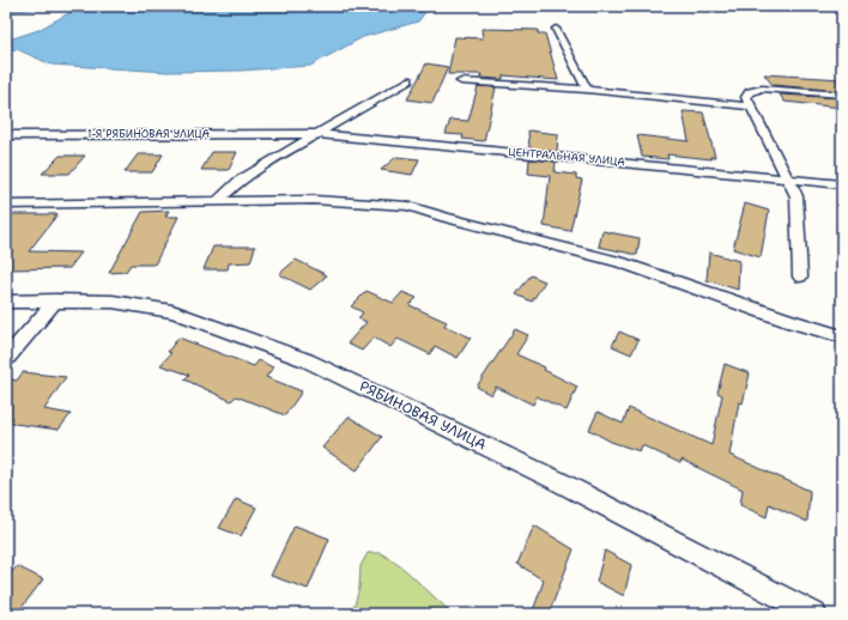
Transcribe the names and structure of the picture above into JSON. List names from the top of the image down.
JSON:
{
  "streets": {
    "street": ["1-Я РЯБИНОВАЯ УЛИЦА", "ЦЕНТРАЛЬНАЯ УЛИЦА", "РЯБИНОВАЯ УЛИЦА"]
  },
  "crossings": [
    ["1-Я РЯБИНОВАЯ УЛИЦА", "ЦЕНТРАЛЬНАЯ УЛИЦА"]
  ]
}
